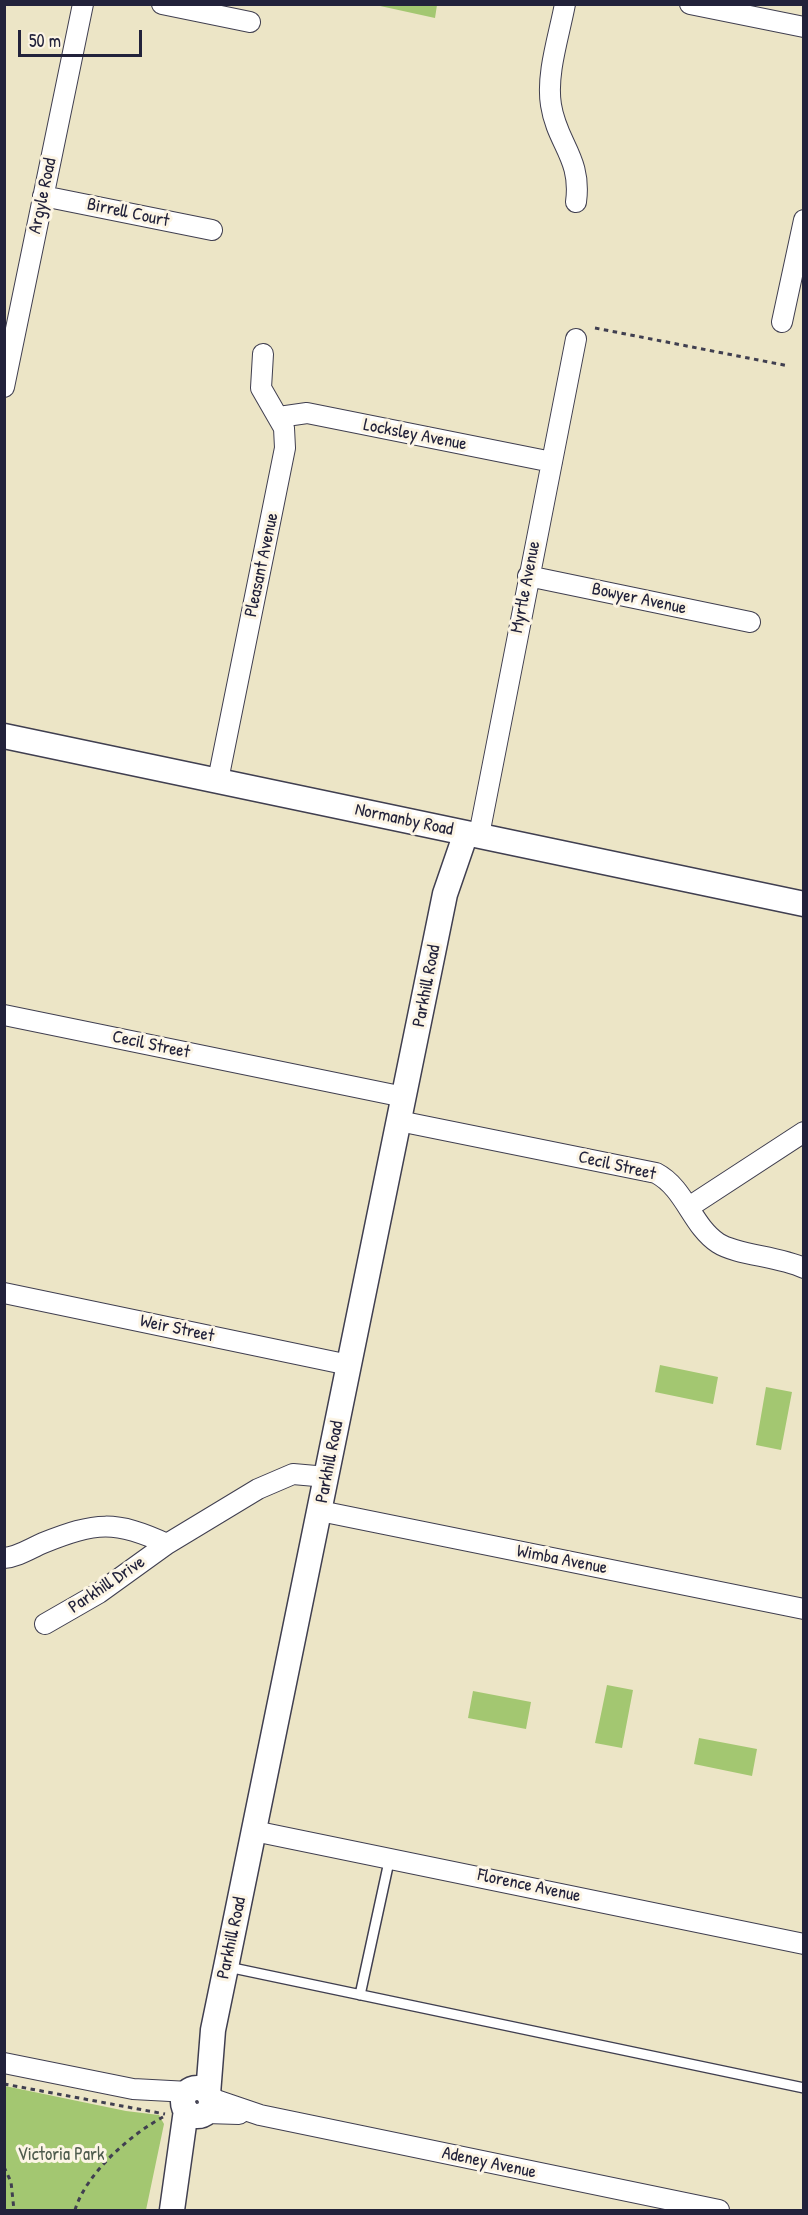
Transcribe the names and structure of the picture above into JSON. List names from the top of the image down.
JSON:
{
  "streets": {
    "street": [
      "Argyle Road",
      "Birrell Court",
      "Locksley Avenue",
      "Pleasant Avenue",
      "Myrtle Avenue",
      "Bowyer Avenue",
      "Normanby Road",
      "Parkhill Road",
      "Cecil Street",
      "Weir Street",
      "Wimba Avenue",
      "Parkhill Drive",
      "Florence Avenue",
      "Adeney Avenue"
    ]
  },
  "crossings": [
    ["Argyle Road", "Birrell Court"],
    ["Locksley Avenue", "Pleasant Avenue"],
    ["Locksley Avenue", "Myrtle Avenue"],
    ["Pleasant Avenue", "Normanby Road"],
    ["Myrtle Avenue", "Bowyer Avenue"],
    ["Myrtle Avenue", "Normanby Road"],
    ["Myrtle Avenue", "Parkhill Road"],
    ["Normanby Road", "Parkhill Road"],
    ["Parkhill Road", "Cecil Street"],
    ["Parkhill Road", "Weir Street"],
    ["Parkhill Road", "Wimba Avenue"],
    ["Parkhill Road", "Parkhill Drive"],
    ["Parkhill Road", "Florence Avenue"],
    ["Parkhill Road", "Adeney Avenue"],
    ["Wimba Avenue", "Parkhill Drive"]
  ],
  "parks": ["Victoria Park"],
  "scale_bar": "50 m"
}
